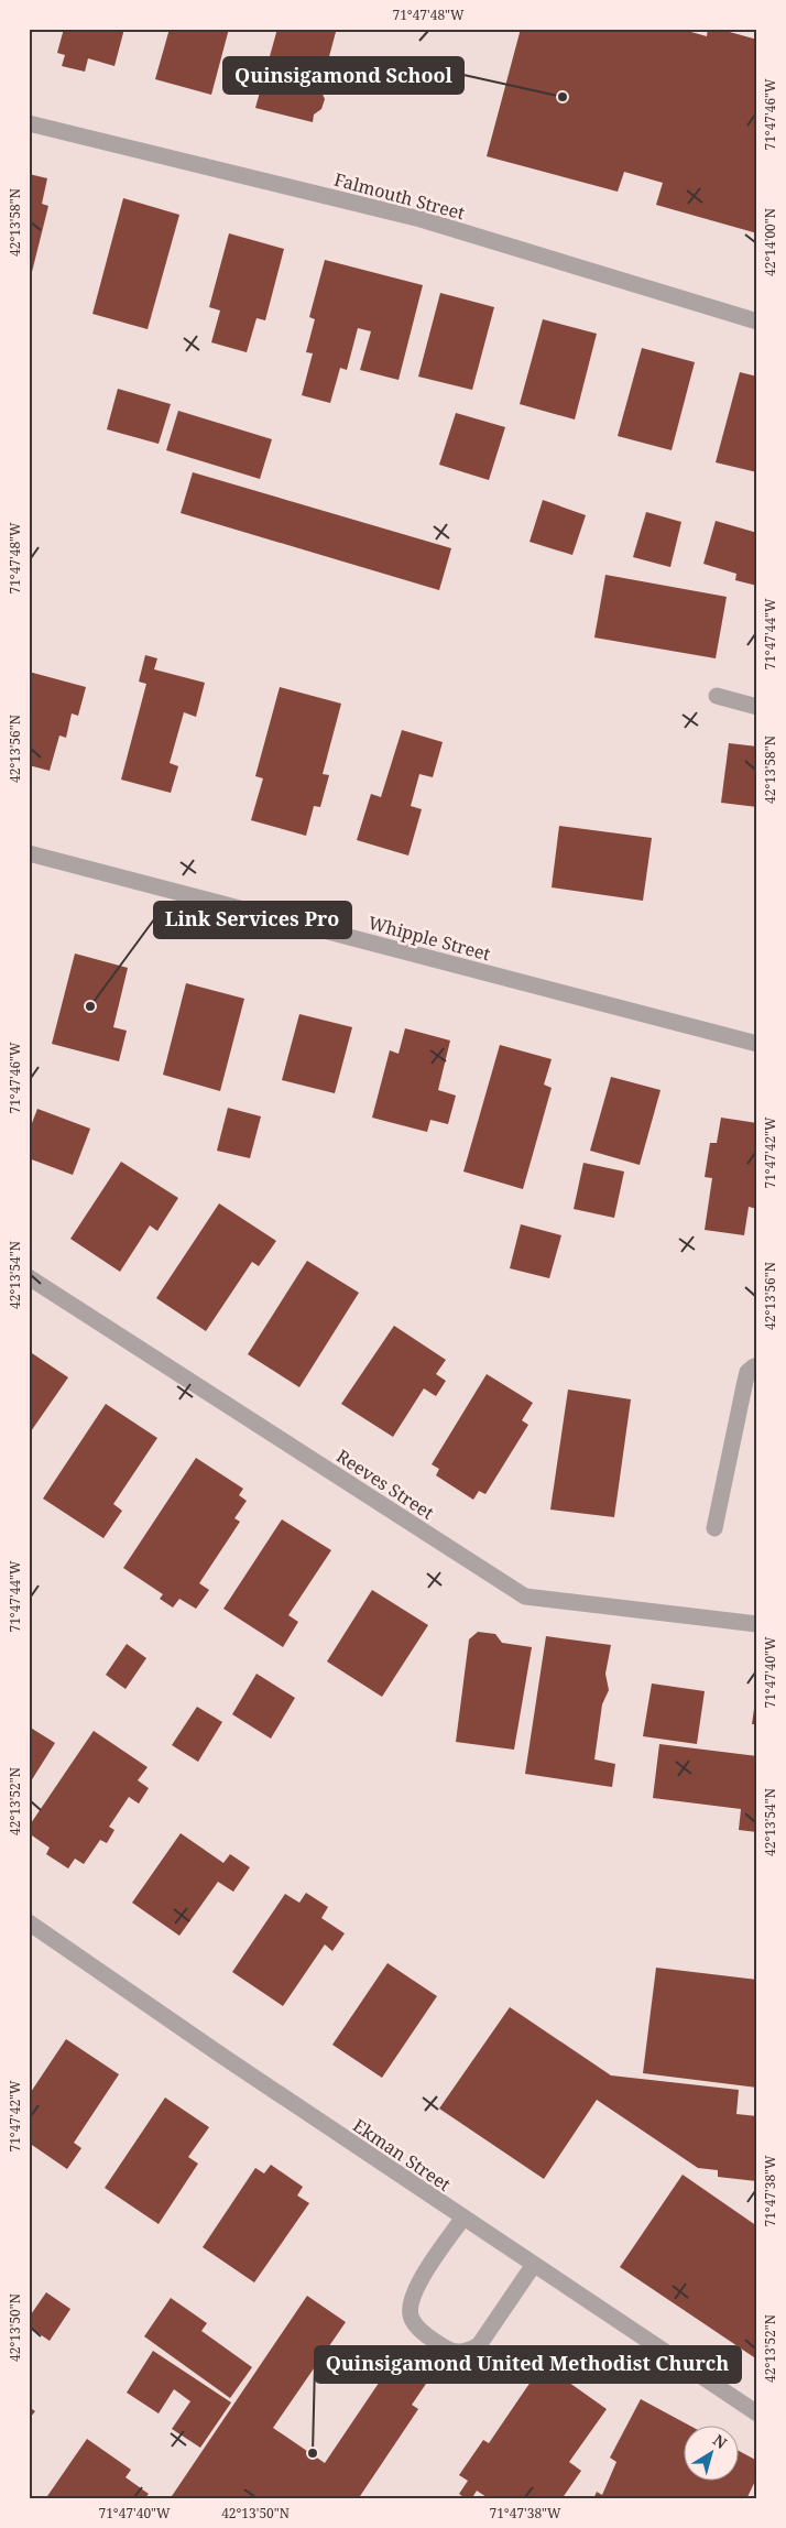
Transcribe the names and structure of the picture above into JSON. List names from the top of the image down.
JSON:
{
  "streets": {
    "street": [
      "Falmouth Street",
      "Whipple Street",
      "Reeves Street",
      "Ekman Street"
    ]
  },
  "places": ["Quinsigamond School", "Link Services Pro", "Quinsigamond United Methodist Church"],
  "north": "top right",
  "coordinates": [
    "71°47'48\"W",
    "71°47'46\"W",
    "42°13'58\"N",
    "42°14'00\"N",
    "71°47'44\"W",
    "42°13'56\"N",
    "71°47'42\"W",
    "42°13'54\"N",
    "71°47'40\"W",
    "42°13'52\"N",
    "71°47'38\"W",
    "42°13'50\"N"
  ]
}
